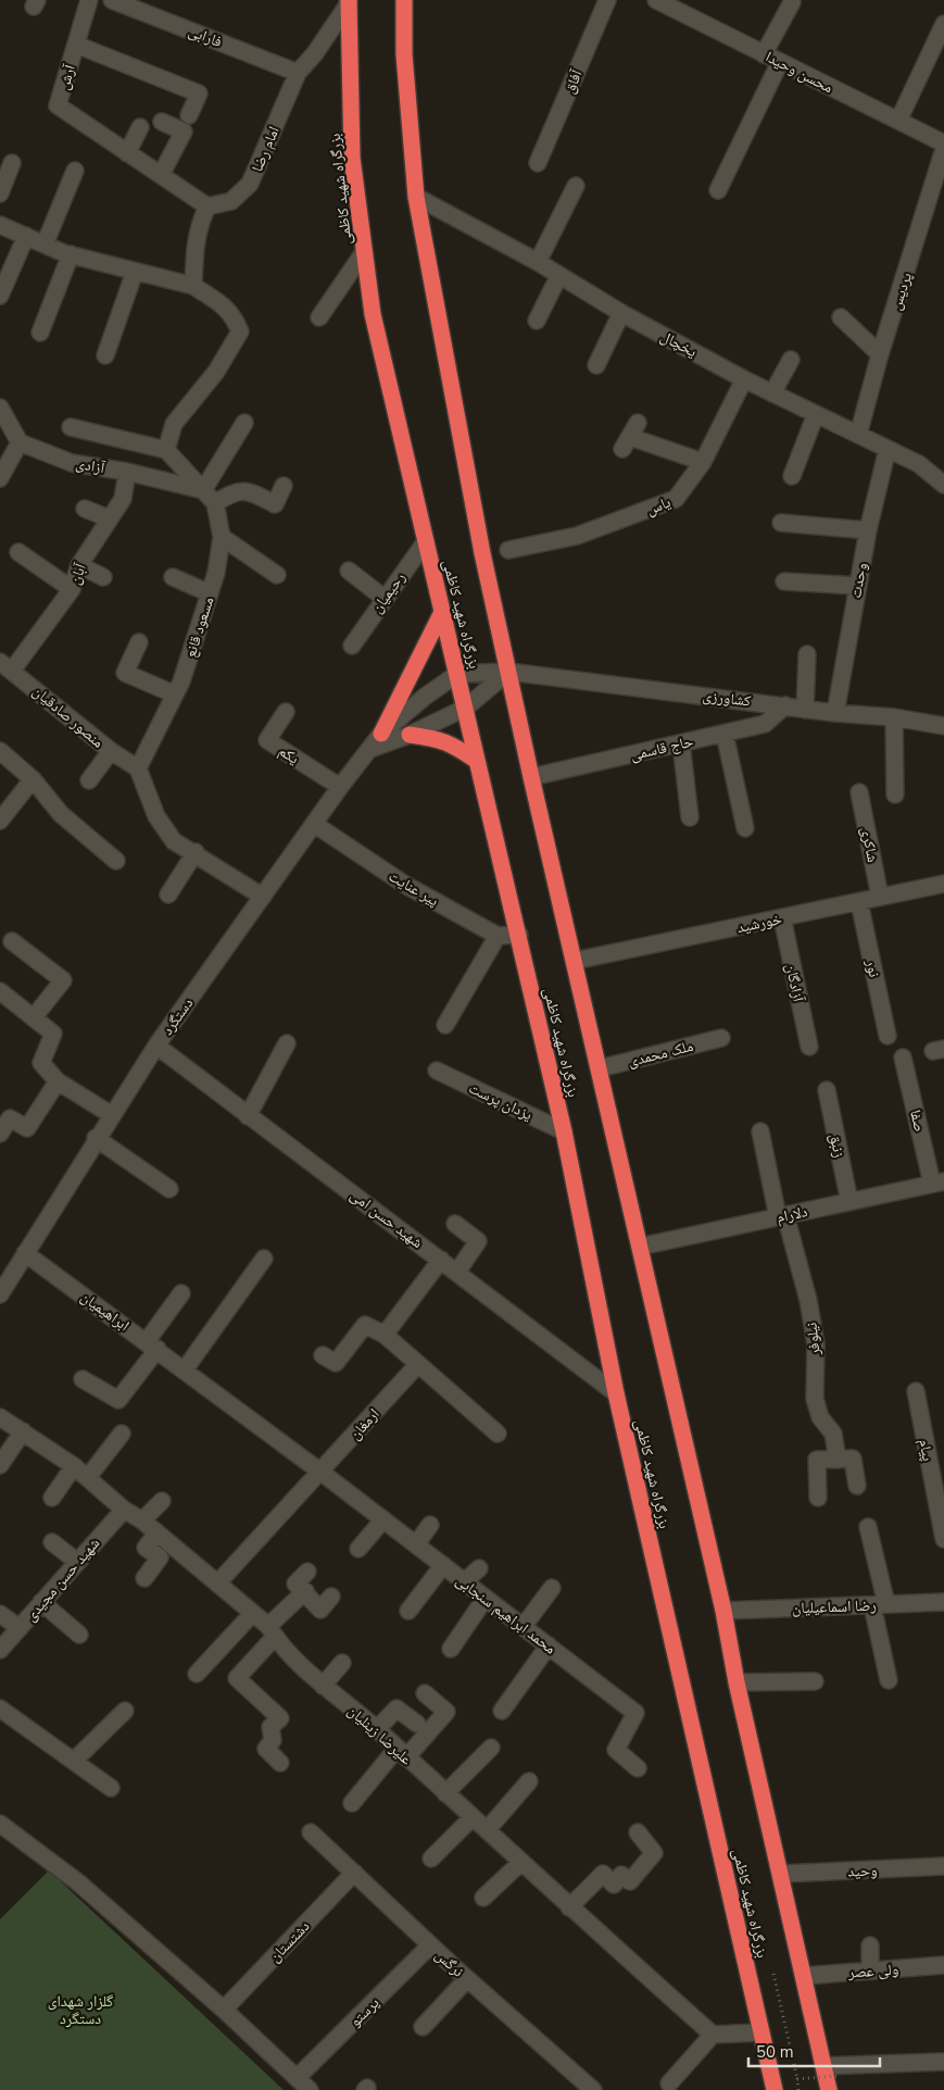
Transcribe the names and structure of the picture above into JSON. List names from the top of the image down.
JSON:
{
  "streets": {
    "highway": ["بزرگراه شهید کاظمی"],
    "street": [
      "فارابی",
      "محسن وحیدا",
      "آرش",
      "آفاق",
      "امام رضا",
      "پردیس",
      "یخچال",
      "آزادی",
      "یاس",
      "آبان",
      "وحدت",
      "رحیمیان",
      "مسعود قانع",
      "کشاورزی",
      "منصور صادقیان",
      "حاج قاسمی",
      "یکم",
      "شاکری",
      "پیر عنایت",
      "خورشید",
      "نور",
      "آزادگان",
      "دستگرد",
      "ملک محمدی",
      "یزدان پرست",
      "صفا",
      "زنبق",
      "دلارام",
      "شهید حسن امی",
      "ابراهیمیان",
      "نیلوفر",
      "ارمغان",
      "پیام",
      "شهید حسن مجیدی",
      "رضا اسماعیلیان",
      "محمد ابراهیم سنجابی",
      "علیرضا زینلیان",
      "وحید",
      "دشتستان",
      "نرگس",
      "ولی عصر",
      "پرستو"
    ]
  },
  "crossings": [
    ["فارابی", "امام رضا"],
    ["آرش", "امام رضا"],
    ["امام رضا", "بزرگراه شهید کاظمی"],
    ["بزرگراه شهید کاظمی", "یخچال"],
    ["بزرگراه شهید کاظمی", "رحیمیان"],
    ["بزرگراه شهید کاظمی", "کشاورزی"],
    ["بزرگراه شهید کاظمی", "حاج قاسمی"],
    ["بزرگراه شهید کاظمی", "خورشید"],
    ["بزرگراه شهید کاظمی", "دستگرد"],
    ["بزرگراه شهید کاظمی", "ملک محمدی"],
    ["بزرگراه شهید کاظمی", "یزدان پرست"],
    ["بزرگراه شهید کاظمی", "دلارام"],
    ["بزرگراه شهید کاظمی", "شهید حسن امی"],
    ["بزرگراه شهید کاظمی", "رضا اسماعیلیان"],
    ["بزرگراه شهید کاظمی", "وحید"],
    ["بزرگراه شهید کاظمی", "ولی عصر"],
    ["پردیس", "یخچال"],
    ["یخچال", "یاس"],
    ["یخچال", "وحدت"],
    ["آزادی", "آبان"],
    ["آبان", "منصور صادقیان"],
    ["وحدت", "کشاورزی"],
    ["مسعود قانع", "منصور صادقیان"],
    ["کشاورزی", "حاج قاسمی"],
    ["کشاورزی", "دستگرد"],
    ["یکم", "دستگرد"],
    ["شاکری", "خورشید"],
    ["پیر عنایت", "دستگرد"],
    ["خورشید", "نور"],
    ["خورشید", "آزادگان"],
    ["دستگرد", "شهید حسن امی"],
    ["دستگرد", "ابراهیمیان"],
    ["صفا", "دلارام"],
    ["زنبق", "دلارام"],
    ["دلارام", "نیلوفر"],
    ["ابراهیمیان", "ارمغان"],
    ["ابراهیمیان", "محمد ابراهیم سنجابی"],
    ["ارمغان", "محمد ابراهیم سنجابی"],
    ["ارمغان", "علیرضا زینلیان"],
    ["شهید حسن مجیدی", "علیرضا زینلیان"],
    ["دشتستان", "نرگس"],
    ["نرگس", "پرستو"]
  ],
  "parks": ["گلزار شهدای دستگرد"],
  "scale_bar": "50 m"
}
